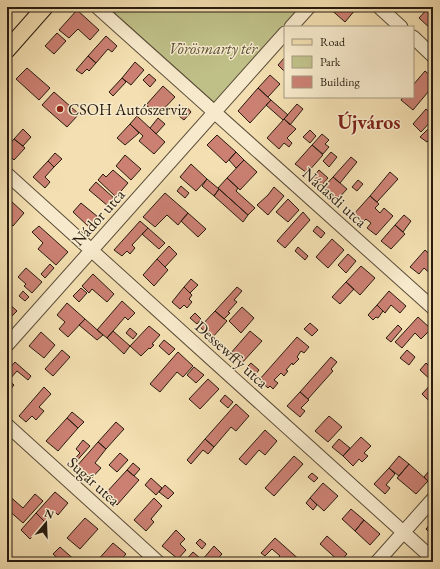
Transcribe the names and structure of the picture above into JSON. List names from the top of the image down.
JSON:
{
  "streets": {
    "street": [
      "Nádasdi utca",
      "Nádor utca",
      "Dessewffy utca",
      "Sugár utca"
    ]
  },
  "crossings": [
    ["Nádasdi utca", "Nádor utca"],
    ["Nádor utca", "Dessewffy utca"]
  ],
  "districts": ["Újváros"],
  "parks": ["Vörösmarty tér"],
  "places": ["CSOH Autószerviz"],
  "legend": ["Road", "Park", "Building"],
  "north": "top"
}
